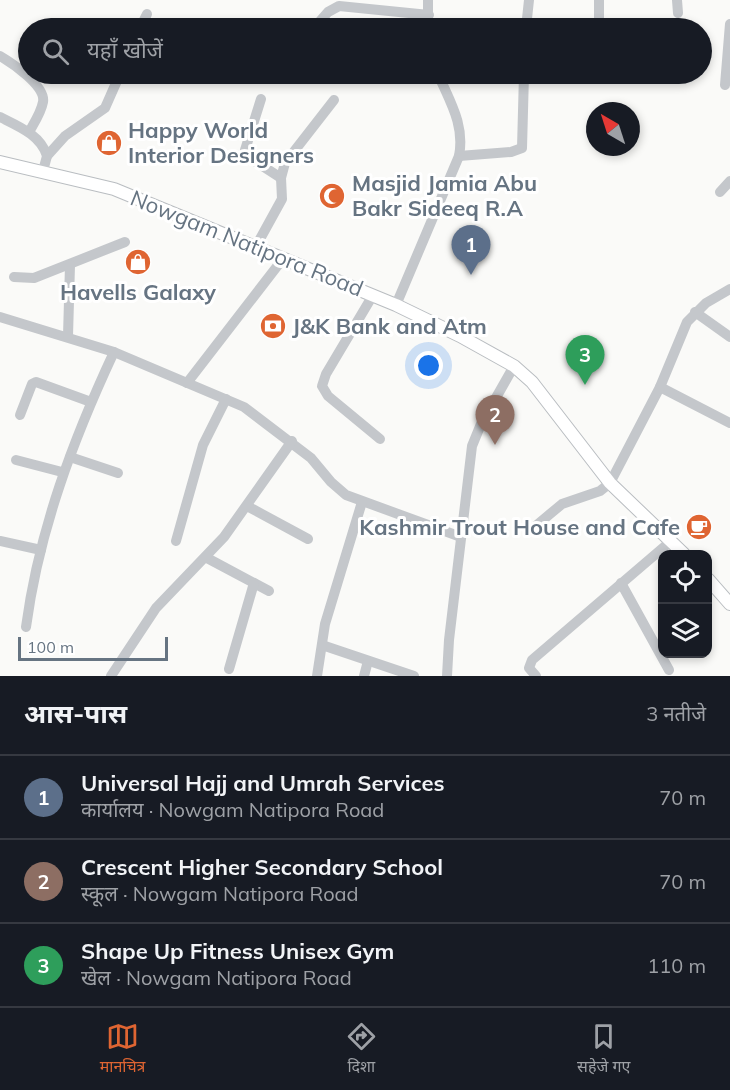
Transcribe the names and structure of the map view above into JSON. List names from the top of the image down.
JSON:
{
  "streets": {
    "main road": ["Nowgam Natipora Road"]
  },
  "places": {
    "shop": ["Happy World Interior Designers", "Havells Galaxy"],
    "mosque": ["Masjid Jamia Abu Bakr Sideeq R.A"],
    "bank": ["J&K Bank and Atm"],
    "cafe": ["Kashmir Trout House and Cafe"]
  },
  "scale_bar": "100 m",
  "north": "top left",
  "page": {
    "search": "यहाँ खोजें",
    "pins": ["1", "3", "2"],
    "scale": "100 m",
    "heading": ["आस-पास", "3 नतीजे"],
    "list": [
      {
        "mark": "1",
        "name": "Universal Hajj and Umrah Services",
        "note": "कार्यालय · Nowgam Natipora Road",
        "value": "70 m"
      },
      {
        "mark": "2",
        "name": "Crescent Higher Secondary School",
        "note": "स्कूल · Nowgam Natipora Road",
        "value": "70 m"
      },
      {
        "mark": "3",
        "name": "Shape Up Fitness Unisex Gym",
        "note": "खेल · Nowgam Natipora Road",
        "value": "110 m"
      }
    ],
    "nav": ["मानचित्र", "दिशा", "सहेजे गए"]
  }
}
